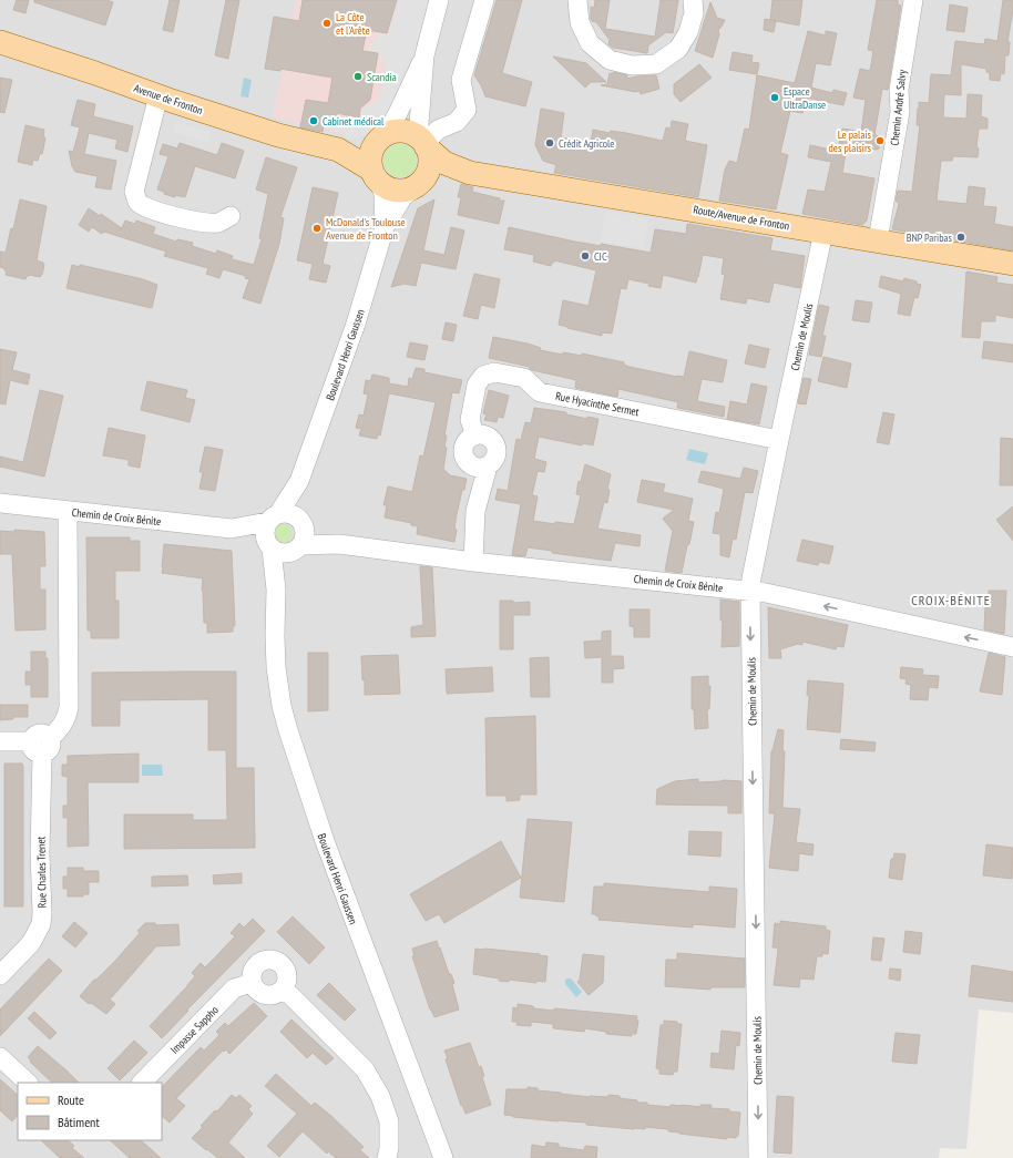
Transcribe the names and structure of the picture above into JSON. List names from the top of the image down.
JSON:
{
  "streets": {
    "main road": ["Avenue de Fronton", "Route/Avenue de Fronton"],
    "street": [
      "Chemin André Salvy",
      "Chemin de Moulis",
      "Boulevard Henri Gaussen",
      "Rue Hyacinthe Sermet",
      "Chemin de Croix Bénite",
      "Rue Charles Trenet",
      "Impasse Sappho"
    ]
  },
  "crossings": [
    ["Avenue de Fronton", "Boulevard Henri Gaussen"],
    ["Chemin André Salvy", "Route/Avenue de Fronton"],
    ["Route/Avenue de Fronton", "Chemin de Moulis"],
    ["Chemin de Moulis", "Rue Hyacinthe Sermet"],
    ["Chemin de Moulis", "Chemin de Croix Bénite"],
    ["Boulevard Henri Gaussen", "Chemin de Croix Bénite"],
    ["Rue Hyacinthe Sermet", "Chemin de Croix Bénite"]
  ],
  "one_way": ["Chemin de Moulis"],
  "districts": ["CROIX-BÉNITE"],
  "places": [
    "La Côte et l'Arête",
    "Scandia",
    "Espace UltraDanse",
    "Cabinet médical",
    "Le palais des plaisirs",
    "Crédit Agricole",
    "McDonald's Toulouse Avenue de Fronton",
    "BNP Paribas",
    "CIC"
  ],
  "legend": ["Route", "Bâtiment"]
}
